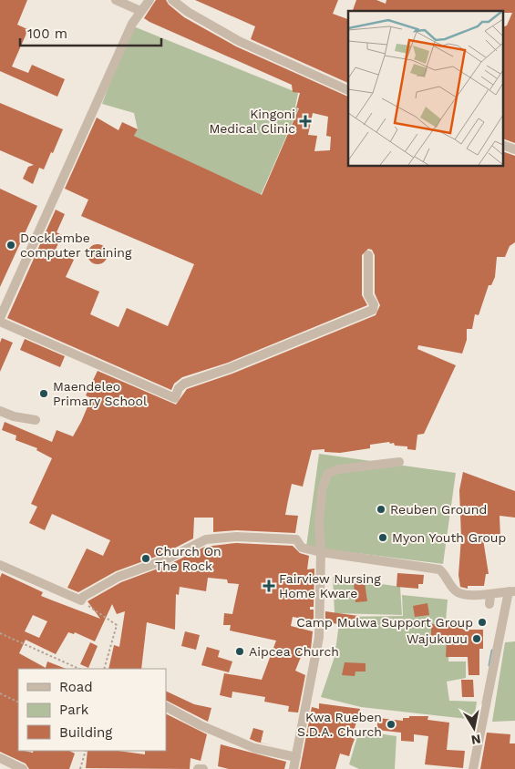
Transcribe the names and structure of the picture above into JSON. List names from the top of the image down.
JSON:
{
  "places": {
    "health": ["Kingoni Medical Clinic", "Fairview Nursing Home Kware"],
    "other": [
      "Docklembe computer training",
      "Maendeleo Primary School",
      "Reuben Ground",
      "Myon Youth Group",
      "Church On The Rock",
      "Camp Mulwa Support Group",
      "Wajukuuu",
      "Aipcea Church",
      "Kwa Rueben S.D.A. Church"
    ]
  },
  "legend": ["Road", "Park", "Building"],
  "scale_bar": "100 m",
  "north": "bottom"
}
